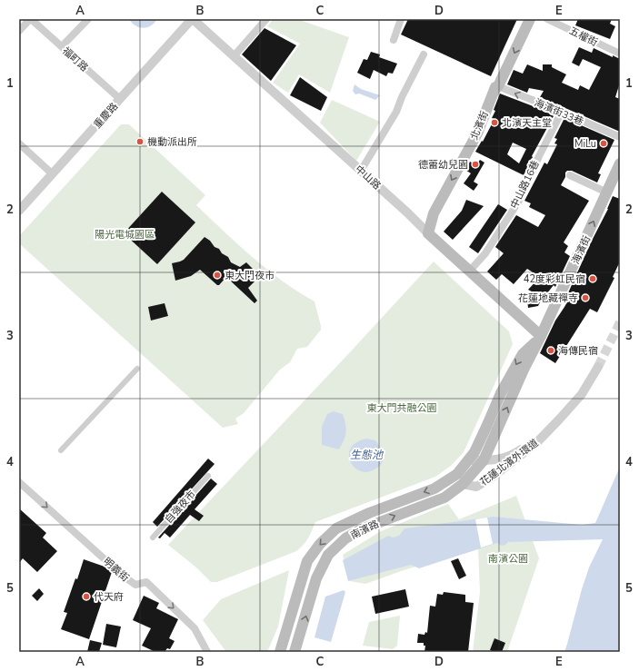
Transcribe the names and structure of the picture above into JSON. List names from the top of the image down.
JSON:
{
  "streets": {
    "main road": [
      "北濱街",
      "中山路",
      "海濱街",
      "南濱路"
    ],
    "street": [
      "五權街",
      "福町路",
      "海濱街33巷",
      "重慶路",
      "中山路16巷",
      "花蓮北濱外環道",
      "自強夜市",
      "明義街"
    ]
  },
  "crossings": [
    ["福町路", "重慶路"],
    ["海濱街33巷", "北濱街"],
    ["海濱街33巷", "中山路16巷"],
    ["重慶路", "中山路"],
    ["北濱街", "中山路"],
    ["中山路", "中山路16巷"],
    ["中山路", "海濱街"],
    ["海濱街", "花蓮北濱外環道"],
    ["海濱街", "南濱路"],
    ["花蓮北濱外環道", "南濱路"]
  ],
  "one_way": ["海濱街33巷", "北濱街", "明義街"],
  "water": ["生態池"],
  "parks": ["陽光電城園區", "東大門共融公園", "南濱公園"],
  "places": [
    "北濱天主堂",
    "機動派出所",
    "MiLu",
    "德蕾幼兒園",
    "東大門夜市",
    "42度彩虹民宿",
    "花蓮地藏禪寺",
    "海傳民宿",
    "代天府"
  ],
  "grid": {
    "columns": [
      "A",
      "B",
      "C",
      "D",
      "E"
    ],
    "rows": [
      "1",
      "2",
      "3",
      "4",
      "5"
    ]
  }
}
